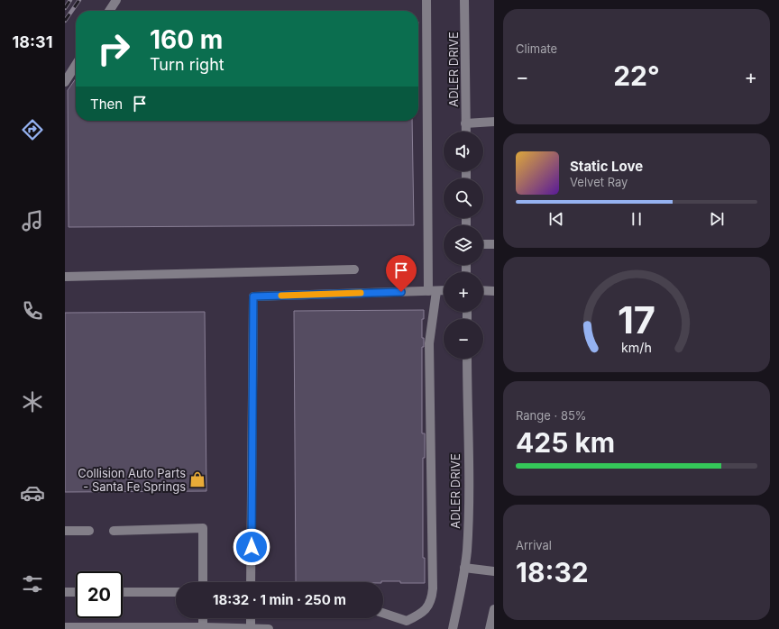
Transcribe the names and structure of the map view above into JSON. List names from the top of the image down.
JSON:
{
  "streets": {
    "street": ["ADLER DRIVE"]
  },
  "places": {
    "shop": ["Collision Auto Parts - Santa Fe Springs"]
  },
  "page": {
    "tabs": "18:31",
    "tile": [
      "Climate",
      ["Range · 85%", "425 km"],
      ["Arrival", "18:32"]
    ],
    "turn": ["160 m", "Turn right"],
    "heat": ["−", "22°", "+"],
    "then": "Then",
    "map_buttons": ["+", "−"],
    "song": ["Static Love", "Velvet Ray"],
    "limit": "20",
    "trip": "18:32 · 1 min · 250 m",
    "gauge": ["17", "km/h"]
  }
}
